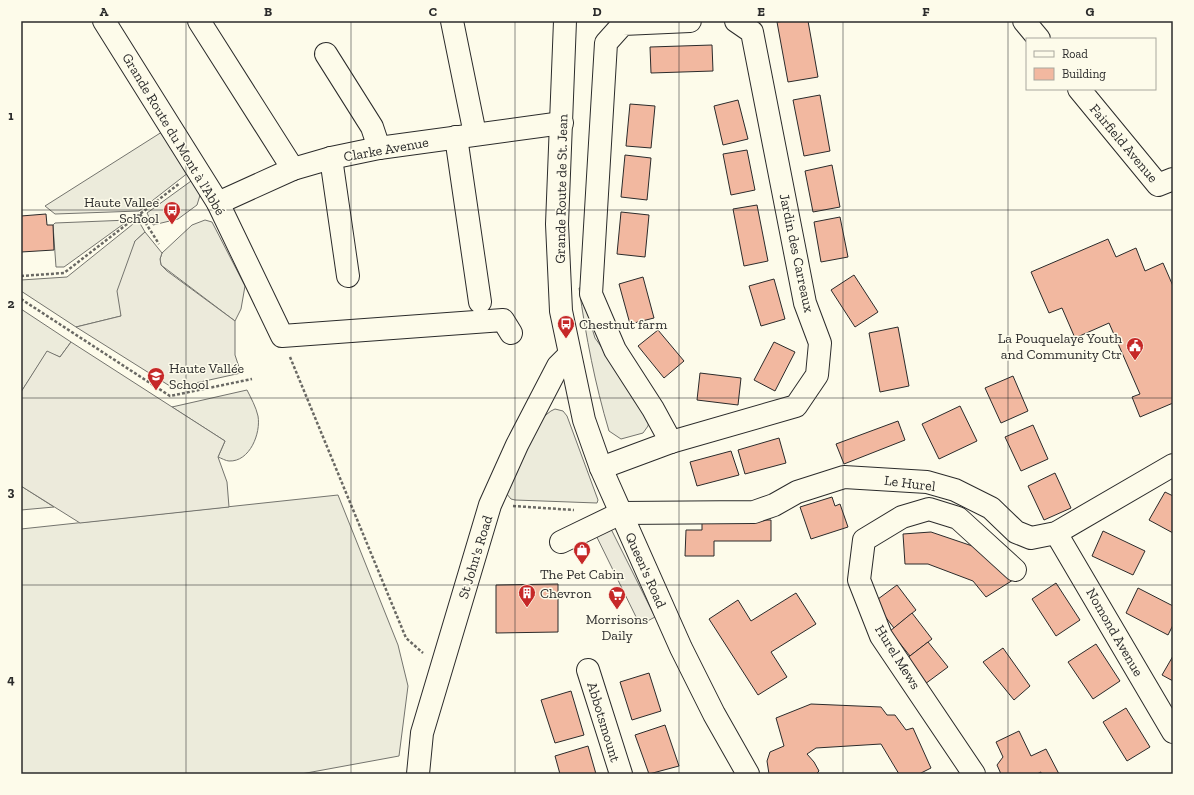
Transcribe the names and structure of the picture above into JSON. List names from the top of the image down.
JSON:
{
  "streets": {
    "street": [
      "Grande Route du Mont à l'Abbé",
      "Fairfield Avenue",
      "Clarke Avenue",
      "Grande Route de St. Jean",
      "Jardin des Carreaux",
      "Le Hurel",
      "St John's Road",
      "Queen's Road",
      "Nomond Avenue",
      "Hurel Mews",
      "Abbotsmount"
    ]
  },
  "crossings": [
    ["Grande Route du Mont à l'Abbé", "Clarke Avenue"],
    ["Clarke Avenue", "Grande Route de St. Jean"],
    ["Grande Route de St. Jean", "St John's Road"],
    ["Grande Route de St. Jean", "Queen's Road"],
    ["Jardin des Carreaux", "Queen's Road"],
    ["Le Hurel", "Queen's Road"],
    ["Le Hurel", "Nomond Avenue"],
    ["St John's Road", "Queen's Road"]
  ],
  "places": {
    "bus stop": ["Haute Vallee School", "Chestnut farm"],
    "public building": ["La Pouquelaye Youth and Community Ctr"],
    "school or university": ["Haute Vallée School"],
    "shop": ["The Pet Cabin"],
    "building": ["Chevron"],
    "supermarket": ["Morrisons Daily"]
  },
  "legend": ["Road", "Building"],
  "grid": {
    "columns": [
      "A",
      "B",
      "C",
      "D",
      "E",
      "F",
      "G"
    ],
    "rows": [
      "1",
      "2",
      "3",
      "4"
    ]
  }
}
